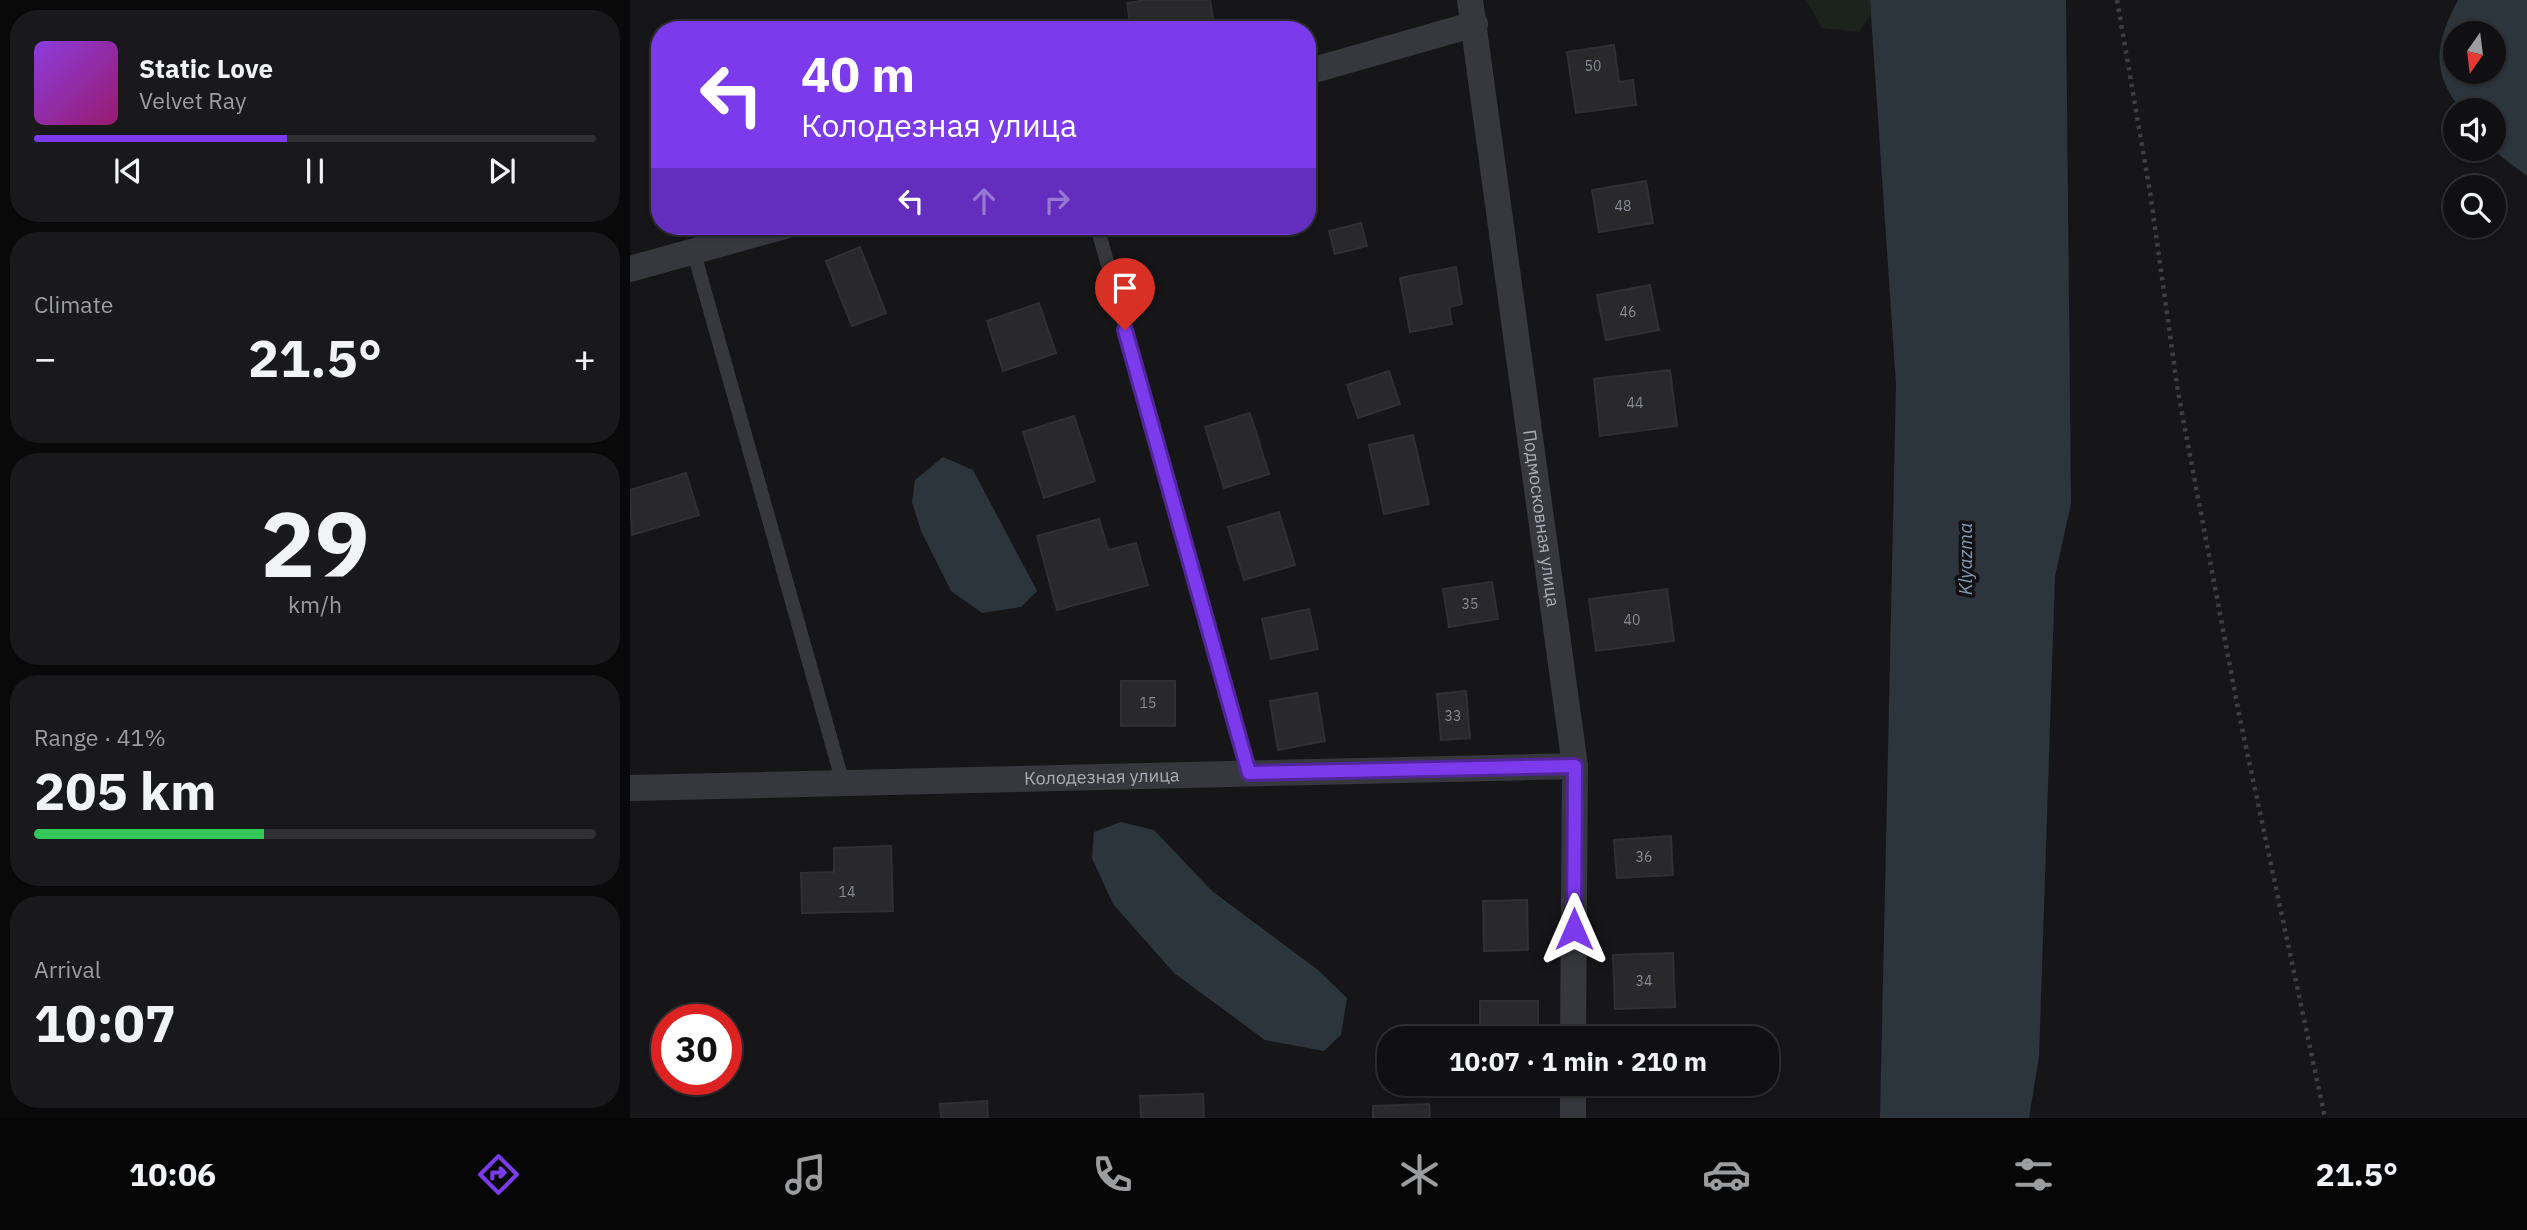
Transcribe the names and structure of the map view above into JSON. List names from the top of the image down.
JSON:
{
  "streets": {
    "street": ["Подмосковная улица", "Колодезная улица"]
  },
  "crossings": [
    ["Подмосковная улица", "Колодезная улица"]
  ],
  "water": ["Klyazma"],
  "house_numbers": [
    "50",
    "48",
    "46",
    "44",
    "35",
    "40",
    "15",
    "33",
    "36",
    "14",
    "34"
  ],
  "north": "bottom",
  "page": {
    "turn": ["40 m", "Колодезная улица"],
    "song": ["Static Love", "Velvet Ray"],
    "tile": [
      "Climate",
      ["29", "km/h"],
      ["Range · 41%", "205 km"],
      ["Arrival", "10:07"]
    ],
    "heat": ["−", "21.5°", "+"],
    "limit": "30",
    "trip": "10:07 · 1 min · 210 m",
    "tabs": ["10:06", "21.5°"]
  }
}
